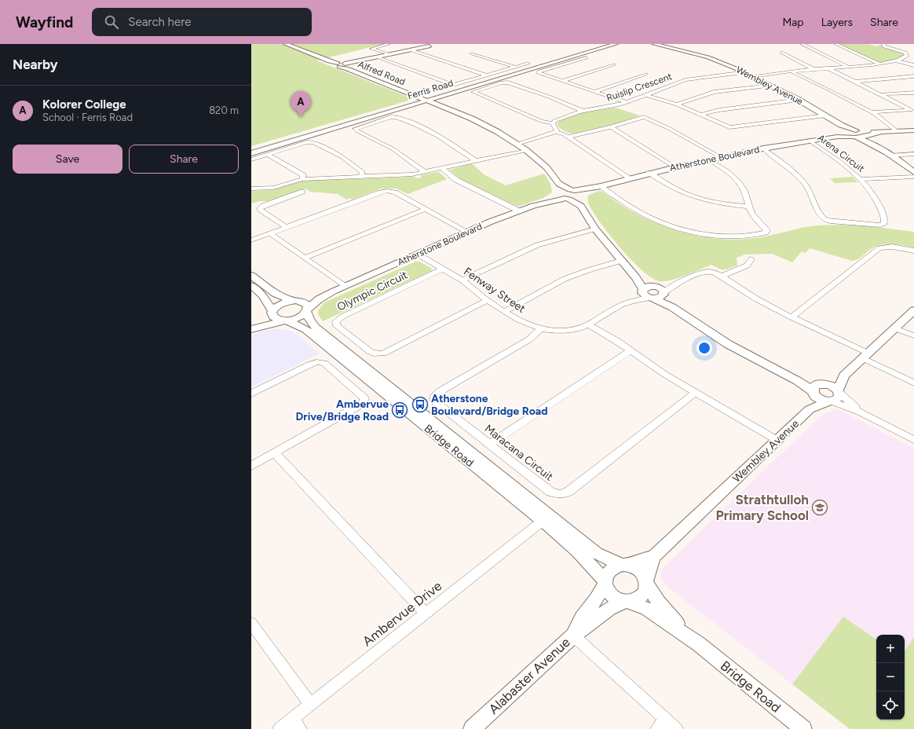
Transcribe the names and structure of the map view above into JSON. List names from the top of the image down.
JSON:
{
  "streets": {
    "street": [
      "Alfred Road",
      "Wembley Avenue",
      "Ruislip Crescent",
      "Ferris Road",
      "Arena Circuit",
      "Atherstone Boulevard",
      "Fenway Street",
      "Olympic Circuit",
      "Bridge Road",
      "Maracana Circuit",
      "Ambervue Drive",
      "Alabaster Avenue"
    ]
  },
  "crossings": [
    ["Alfred Road", "Ferris Road"],
    ["Alfred Road", "Atherstone Boulevard"],
    ["Wembley Avenue", "Ruislip Crescent"],
    ["Wembley Avenue", "Atherstone Boulevard"],
    ["Wembley Avenue", "Bridge Road"],
    ["Wembley Avenue", "Alabaster Avenue"],
    ["Arena Circuit", "Atherstone Boulevard"],
    ["Atherstone Boulevard", "Fenway Street"],
    ["Atherstone Boulevard", "Bridge Road"],
    ["Fenway Street", "Olympic Circuit"],
    ["Fenway Street", "Maracana Circuit"],
    ["Bridge Road", "Ambervue Drive"],
    ["Bridge Road", "Alabaster Avenue"]
  ],
  "places": {
    "bus stop": ["Atherstone Boulevard/Bridge Road", "Ambervue Drive/Bridge Road"],
    "school or university": ["Strathtulloh Primary School"]
  },
  "page": {
    "header": "Wayfind",
    "search": "Search here",
    "nav": ["Map", "Layers", "Share"],
    "heading": "Nearby",
    "list": [
      {
        "mark": "A",
        "name": "Kolorer College",
        "note": "School · Ferris Road",
        "value": "820 m"
      }
    ],
    "pins": "A",
    "buttons": ["Save", "Share"],
    "map_buttons": ["+", "−"]
  }
}
